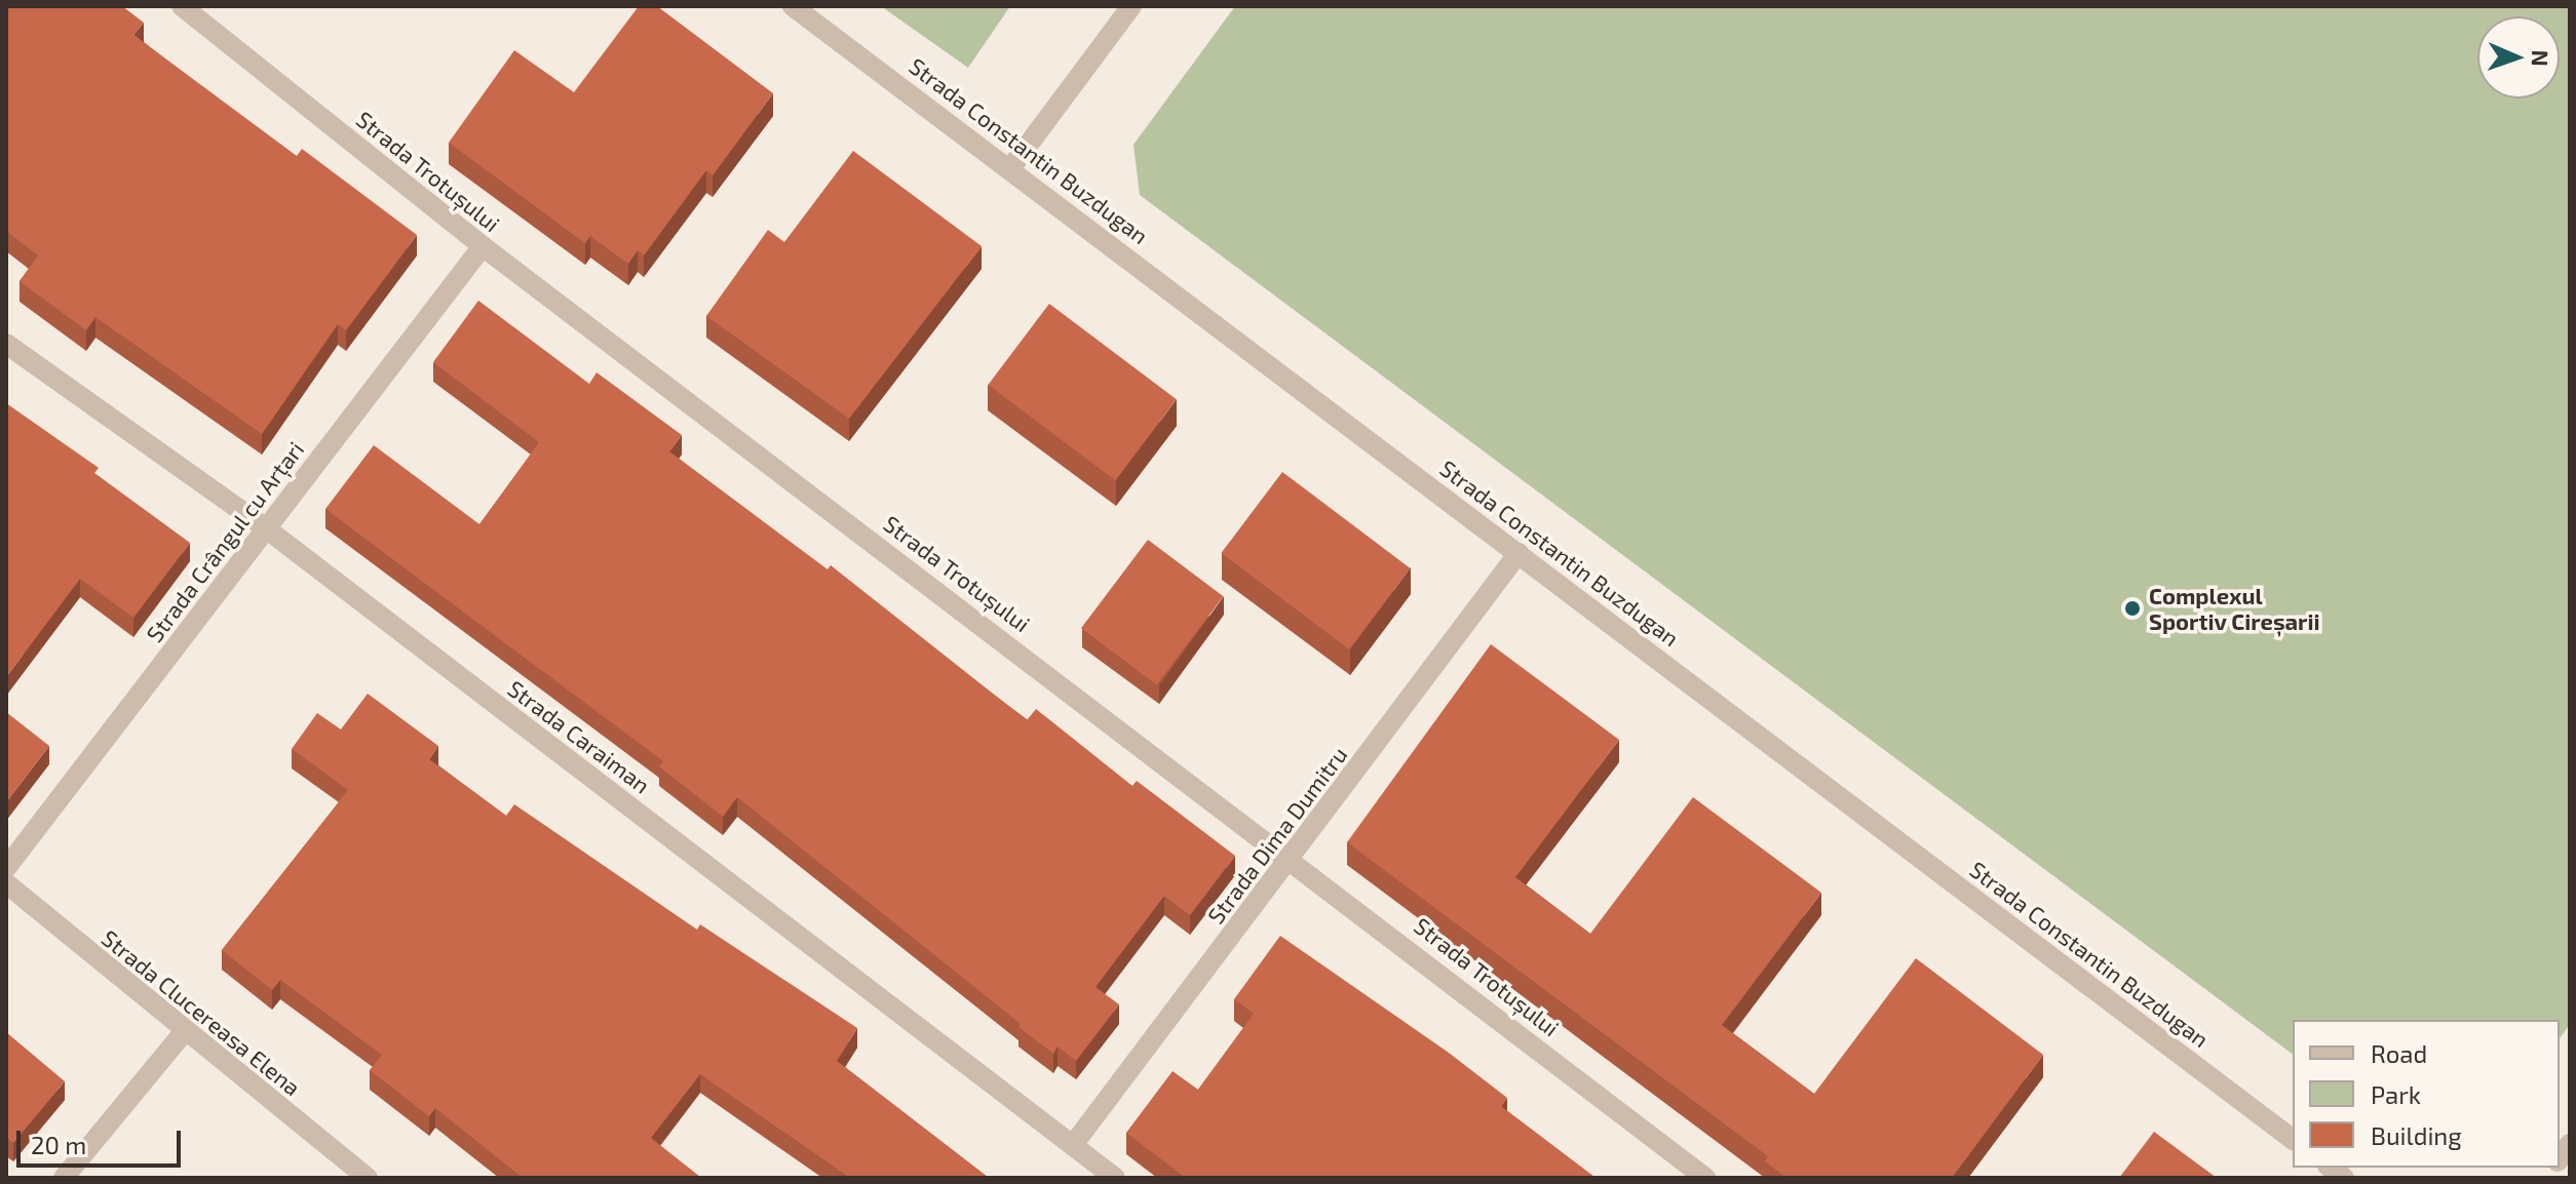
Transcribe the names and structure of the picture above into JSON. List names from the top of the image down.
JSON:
{
  "streets": {
    "street": [
      "Strada Constantin Buzdugan",
      "Strada Trotușului",
      "Strada Crângul cu Arțari",
      "Strada Caraiman",
      "Strada Dima Dumitru",
      "Strada Clucereasa Elena"
    ]
  },
  "crossings": [
    ["Strada Constantin Buzdugan", "Strada Dima Dumitru"],
    ["Strada Trotușului", "Strada Crângul cu Arțari"],
    ["Strada Trotușului", "Strada Dima Dumitru"],
    ["Strada Crângul cu Arțari", "Strada Caraiman"],
    ["Strada Caraiman", "Strada Dima Dumitru"]
  ],
  "places": ["Complexul Sportiv Cireșarii"],
  "legend": ["Road", "Park", "Building"],
  "scale_bar": "20 m",
  "north": "right"
}
